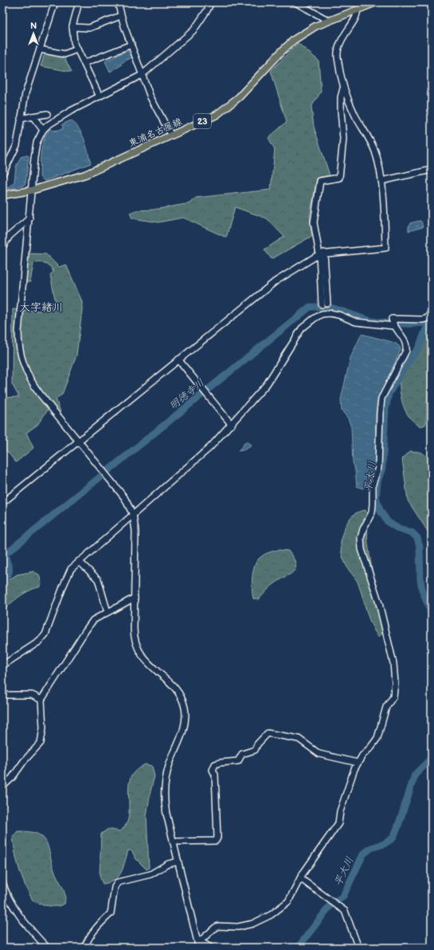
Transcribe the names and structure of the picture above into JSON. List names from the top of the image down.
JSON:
{
  "streets": {
    "main road": ["23", "東浦名古屋線"]
  },
  "districts": ["大字緒川"],
  "water": ["明徳寺川", "平大川"],
  "north": "top"
}
